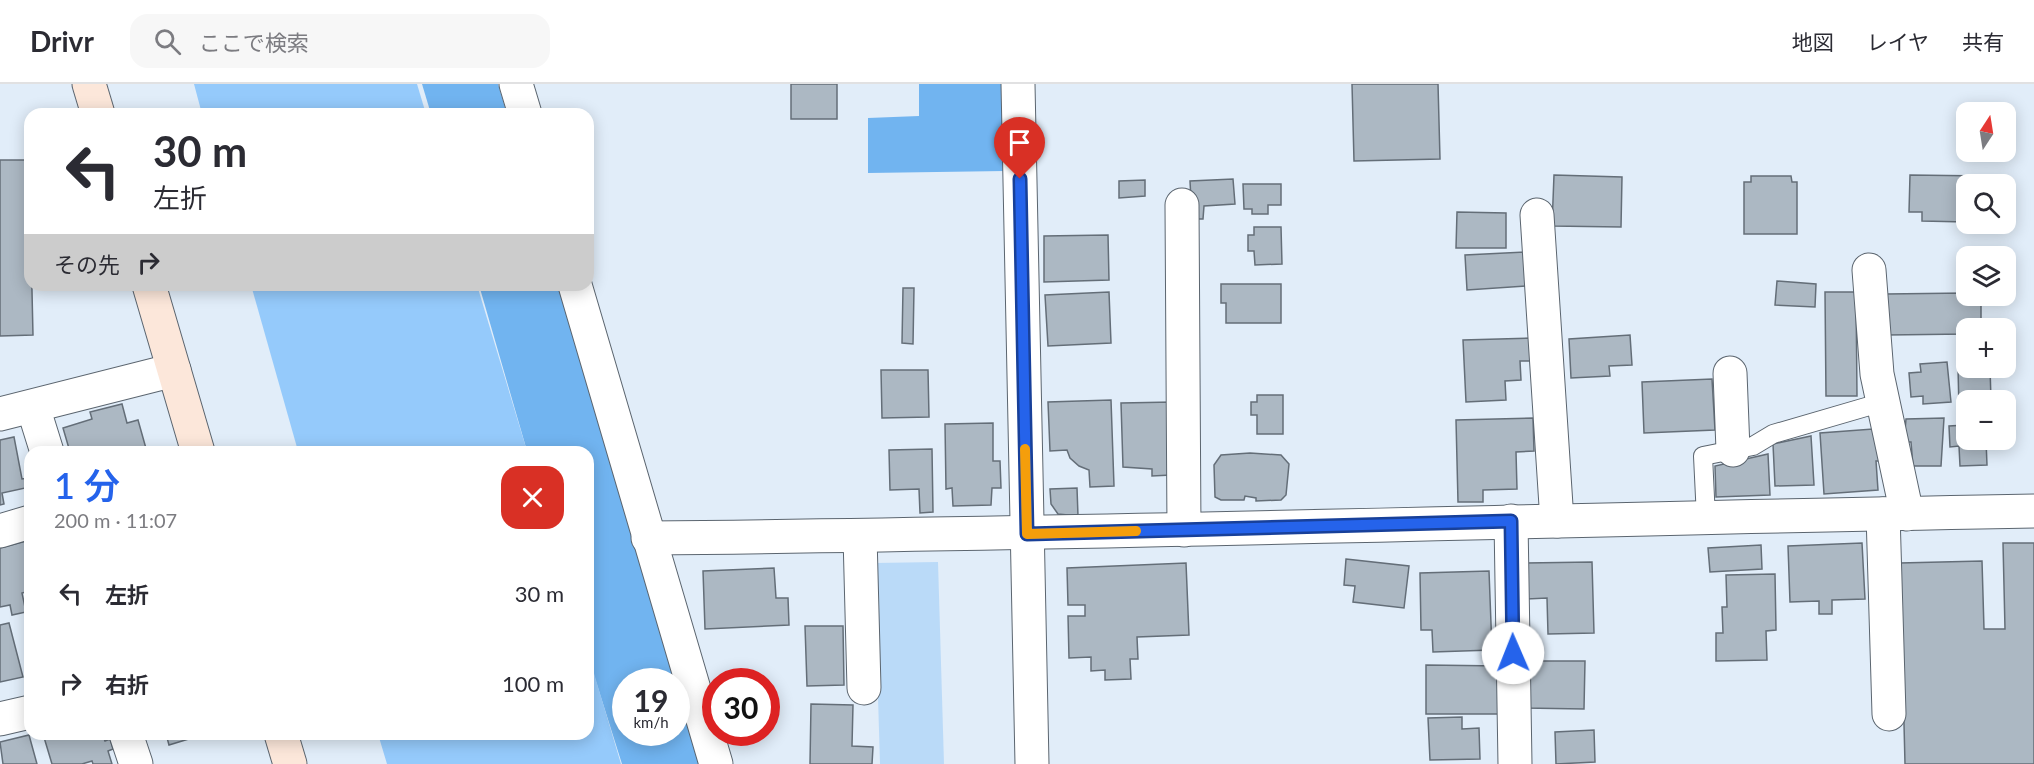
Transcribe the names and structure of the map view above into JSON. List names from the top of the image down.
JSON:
{
  "north": "top",
  "page": {
    "header": "Drivr",
    "search": "ここで検索",
    "nav": ["地図", "レイヤ", "共有"],
    "map_buttons": ["+", "−"],
    "turn": ["30 m", "左折"],
    "then": "その先",
    "heading": ["1 分", "200 m · 11:07"],
    "list": [
      {
        "name": "左折",
        "value": "30 m"
      },
      {
        "name": "右折",
        "value": "100 m"
      }
    ],
    "speed": "19 km/h",
    "limit": "30"
  }
}
